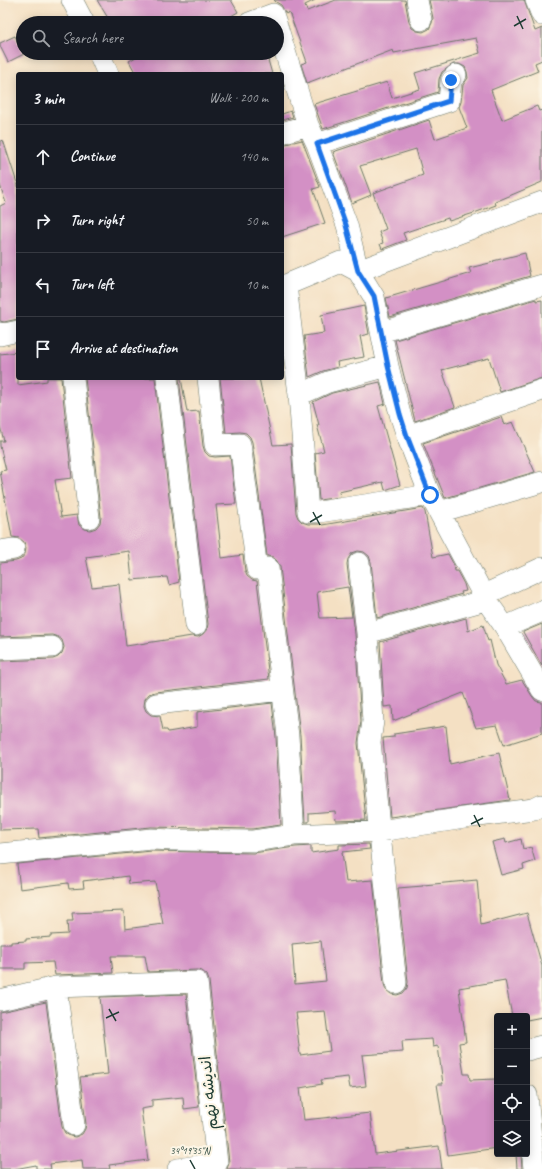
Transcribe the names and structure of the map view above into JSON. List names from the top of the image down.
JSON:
{
  "streets": {
    "street": ["اندیشه نهم"]
  },
  "page": {
    "search": "Search here",
    "heading": ["3 min", "Walk · 200 m"],
    "list": [
      ["Continue", "140 m"],
      ["Turn right", "50 m"],
      ["Turn left", "10 m"],
      "Arrive at destination"
    ],
    "map_buttons": ["+", "−"]
  },
  "coordinates": ["34°19'35\"N"]
}
